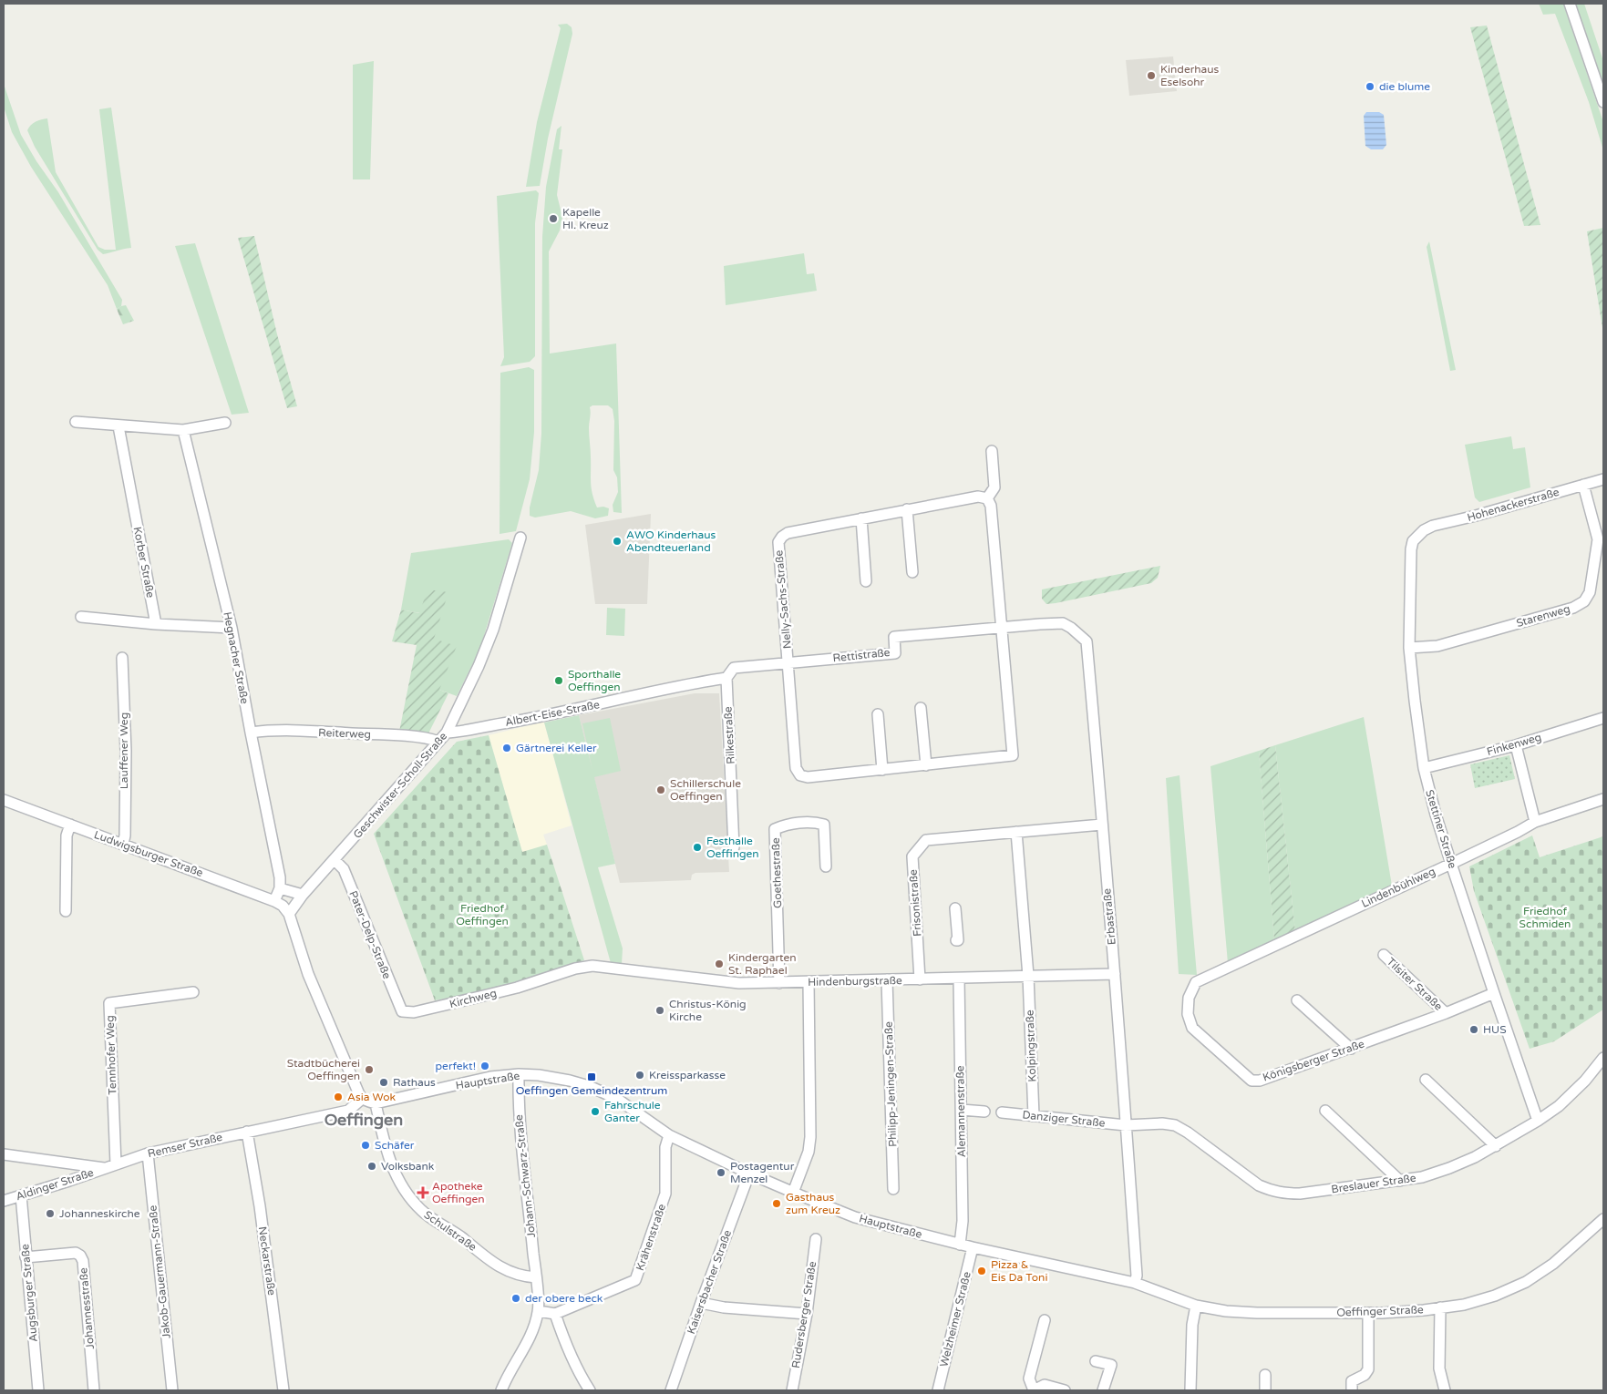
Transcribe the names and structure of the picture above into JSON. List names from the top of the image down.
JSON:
{
  "streets": {
    "street": [
      "Hohenackerstraße",
      "Korber Straße",
      "Nelly-Sachs-Straße",
      "Starenweg",
      "Rettistraße",
      "Hegnacher Straße",
      "Albert-Eise-Straße",
      "Reiterweg",
      "Rilkestraße",
      "Finkenweg",
      "Lauffener Weg",
      "Geschwister-Scholl-Straße",
      "Stettiner Straße",
      "Ludwigsburger Straße",
      "Goethestraße",
      "Lindenbühlweg",
      "Frisonistraße",
      "Erbastraße",
      "Pater-Delp-Straße",
      "Hindenburgstraße",
      "Tilsiter Straße",
      "Kirchweg",
      "Kolpingstraße",
      "Tennhofer Weg",
      "Königsberger Straße",
      "Hauptstraße",
      "Philipp-Jeningen-Straße",
      "Alemannenstraße",
      "Danziger Straße",
      "Remser Straße",
      "Johann-Schwarz-Straße",
      "Breslauer Straße",
      "Aldinger Straße",
      "Schulstraße",
      "Krähenstraße",
      "Neckarstraße",
      "Jakob-Gauermann-Straße",
      "Kaisersbacher Straße",
      "Augsburger Straße",
      "Johannesstraße",
      "Oeffinger Straße",
      "Rudersberger Straße",
      "Welzheimer Straße"
    ]
  },
  "crossings": [
    ["Hohenackerstraße", "Starenweg"],
    ["Hohenackerstraße", "Stettiner Straße"],
    ["Nelly-Sachs-Straße", "Rettistraße"],
    ["Starenweg", "Stettiner Straße"],
    ["Rettistraße", "Albert-Eise-Straße"],
    ["Rettistraße", "Rilkestraße"],
    ["Rettistraße", "Erbastraße"],
    ["Hegnacher Straße", "Reiterweg"],
    ["Hegnacher Straße", "Ludwigsburger Straße"],
    ["Albert-Eise-Straße", "Rilkestraße"],
    ["Albert-Eise-Straße", "Geschwister-Scholl-Straße"],
    ["Reiterweg", "Geschwister-Scholl-Straße"],
    ["Finkenweg", "Stettiner Straße"],
    ["Lauffener Weg", "Ludwigsburger Straße"],
    ["Geschwister-Scholl-Straße", "Ludwigsburger Straße"],
    ["Geschwister-Scholl-Straße", "Pater-Delp-Straße"],
    ["Stettiner Straße", "Lindenbühlweg"],
    ["Stettiner Straße", "Königsberger Straße"],
    ["Stettiner Straße", "Breslauer Straße"],
    ["Goethestraße", "Hindenburgstraße"],
    ["Lindenbühlweg", "Königsberger Straße"],
    ["Frisonistraße", "Erbastraße"],
    ["Frisonistraße", "Hindenburgstraße"],
    ["Erbastraße", "Hindenburgstraße"],
    ["Erbastraße", "Hauptstraße"],
    ["Erbastraße", "Danziger Straße"],
    ["Erbastraße", "Breslauer Straße"],
    ["Erbastraße", "Oeffinger Straße"],
    ["Pater-Delp-Straße", "Kirchweg"],
    ["Hindenburgstraße", "Kirchweg"],
    ["Hindenburgstraße", "Kolpingstraße"],
    ["Hindenburgstraße", "Philipp-Jeningen-Straße"],
    ["Hindenburgstraße", "Alemannenstraße"],
    ["Tilsiter Straße", "Königsberger Straße"],
    ["Kolpingstraße", "Danziger Straße"],
    ["Tennhofer Weg", "Remser Straße"],
    ["Tennhofer Weg", "Aldinger Straße"],
    ["Hauptstraße", "Alemannenstraße"],
    ["Hauptstraße", "Johann-Schwarz-Straße"],
    ["Hauptstraße", "Schulstraße"],
    ["Hauptstraße", "Krähenstraße"],
    ["Hauptstraße", "Kaisersbacher Straße"],
    ["Hauptstraße", "Oeffinger Straße"],
    ["Hauptstraße", "Welzheimer Straße"],
    ["Danziger Straße", "Breslauer Straße"],
    ["Remser Straße", "Aldinger Straße"],
    ["Remser Straße", "Neckarstraße"],
    ["Remser Straße", "Jakob-Gauermann-Straße"],
    ["Johann-Schwarz-Straße", "Schulstraße"],
    ["Aldinger Straße", "Augsburger Straße"],
    ["Augsburger Straße", "Johannesstraße"]
  ],
  "districts": ["Oeffingen"],
  "parks": ["Friedhof Oeffingen", "Friedhof Schmiden"],
  "places": {
    "other": [
      "Kinderhaus Eselsohr",
      "die blume",
      "Kapelle Hl. Kreuz",
      "AWO Kinderhaus Abendteuerland",
      "Sporthalle Oeffingen",
      "Gärtnerei Keller",
      "Schillerschule Oeffingen",
      "Festhalle Oeffingen",
      "Kindergarten St. Raphael",
      "Christus-König Kirche",
      "HUS",
      "perfekt!",
      "Stadtbücherei Oeffingen",
      "Kreissparkasse",
      "Rathaus",
      "Asia Wok",
      "Fahrschule Ganter",
      "Schäfer",
      "Volksbank",
      "Postagentur Menzel",
      "Gasthaus zum Kreuz",
      "Johanneskirche",
      "Pizza & Eis Da Toni",
      "der obere beck"
    ],
    "transit": ["Oeffingen Gemeindezentrum"],
    "health": ["Apotheke Oeffingen"]
  }
}
